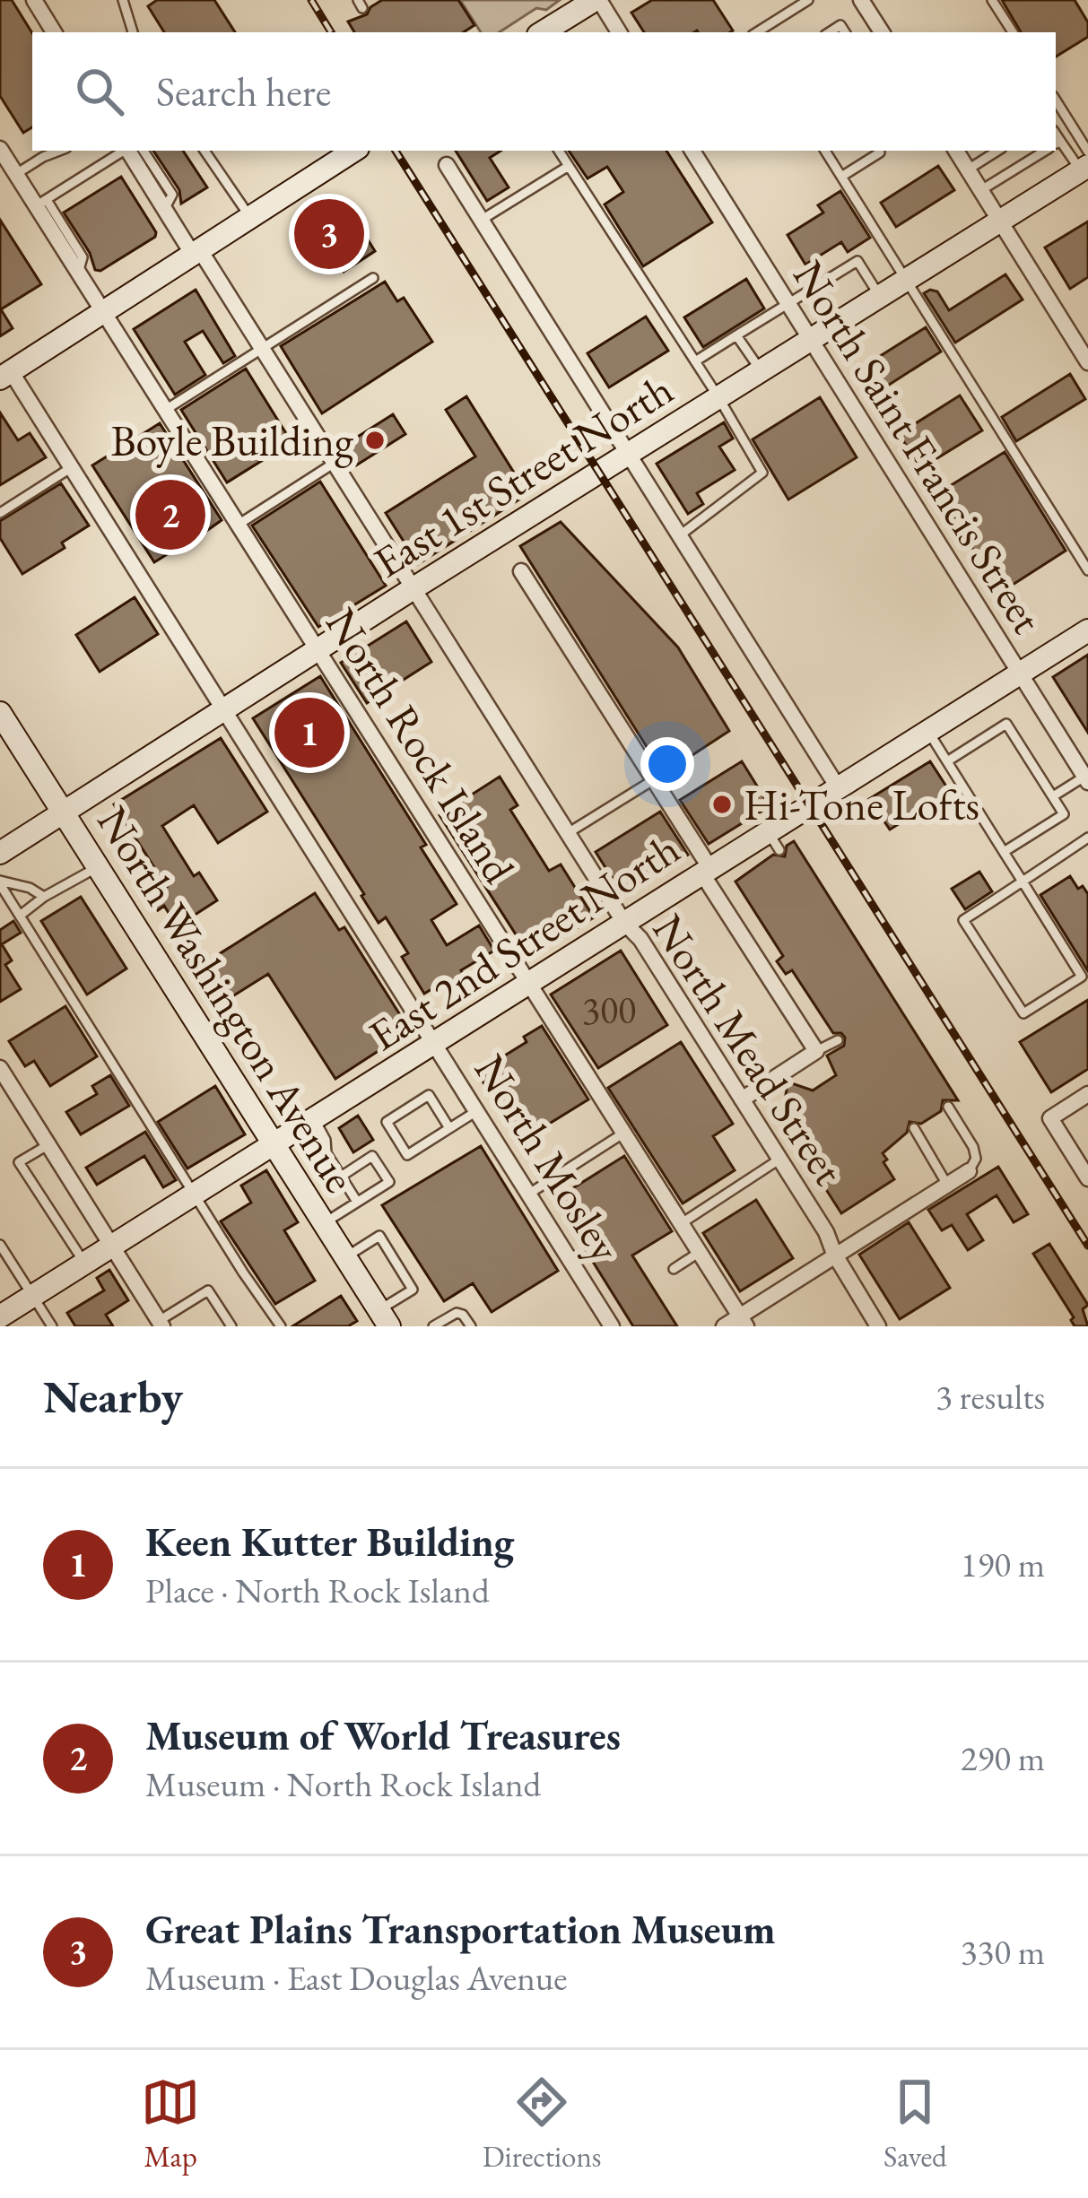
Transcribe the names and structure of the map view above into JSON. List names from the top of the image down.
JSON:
{
  "streets": {
    "street": [
      "North Saint Francis Street",
      "East 1st Street North",
      "North Rock Island",
      "East 2nd Street North",
      "North Washington Avenue",
      "North Mead Street",
      "North Mosley"
    ]
  },
  "crossings": [
    ["North Saint Francis Street", "East 1st Street North"],
    ["North Saint Francis Street", "East 2nd Street North"],
    ["East 1st Street North", "North Rock Island"],
    ["East 1st Street North", "North Washington Avenue"],
    ["East 1st Street North", "North Mead Street"],
    ["East 1st Street North", "North Mosley"],
    ["North Rock Island", "East 2nd Street North"],
    ["East 2nd Street North", "North Washington Avenue"],
    ["East 2nd Street North", "North Mead Street"],
    ["East 2nd Street North", "North Mosley"]
  ],
  "places": ["Boyle Building", "Hi-Tone Lofts"],
  "house_numbers": ["300"],
  "page": {
    "search": "Search here",
    "pins": ["3", "2", "1"],
    "heading": ["Nearby", "3 results"],
    "list": [
      {
        "mark": "1",
        "name": "Keen Kutter Building",
        "note": "Place · North Rock Island",
        "value": "190 m"
      },
      {
        "mark": "2",
        "name": "Museum of World Treasures",
        "note": "Museum · North Rock Island",
        "value": "290 m"
      },
      {
        "mark": "3",
        "name": "Great Plains Transportation Museum",
        "note": "Museum · East Douglas Avenue",
        "value": "330 m"
      }
    ],
    "nav": ["Map", "Directions", "Saved"]
  }
}
